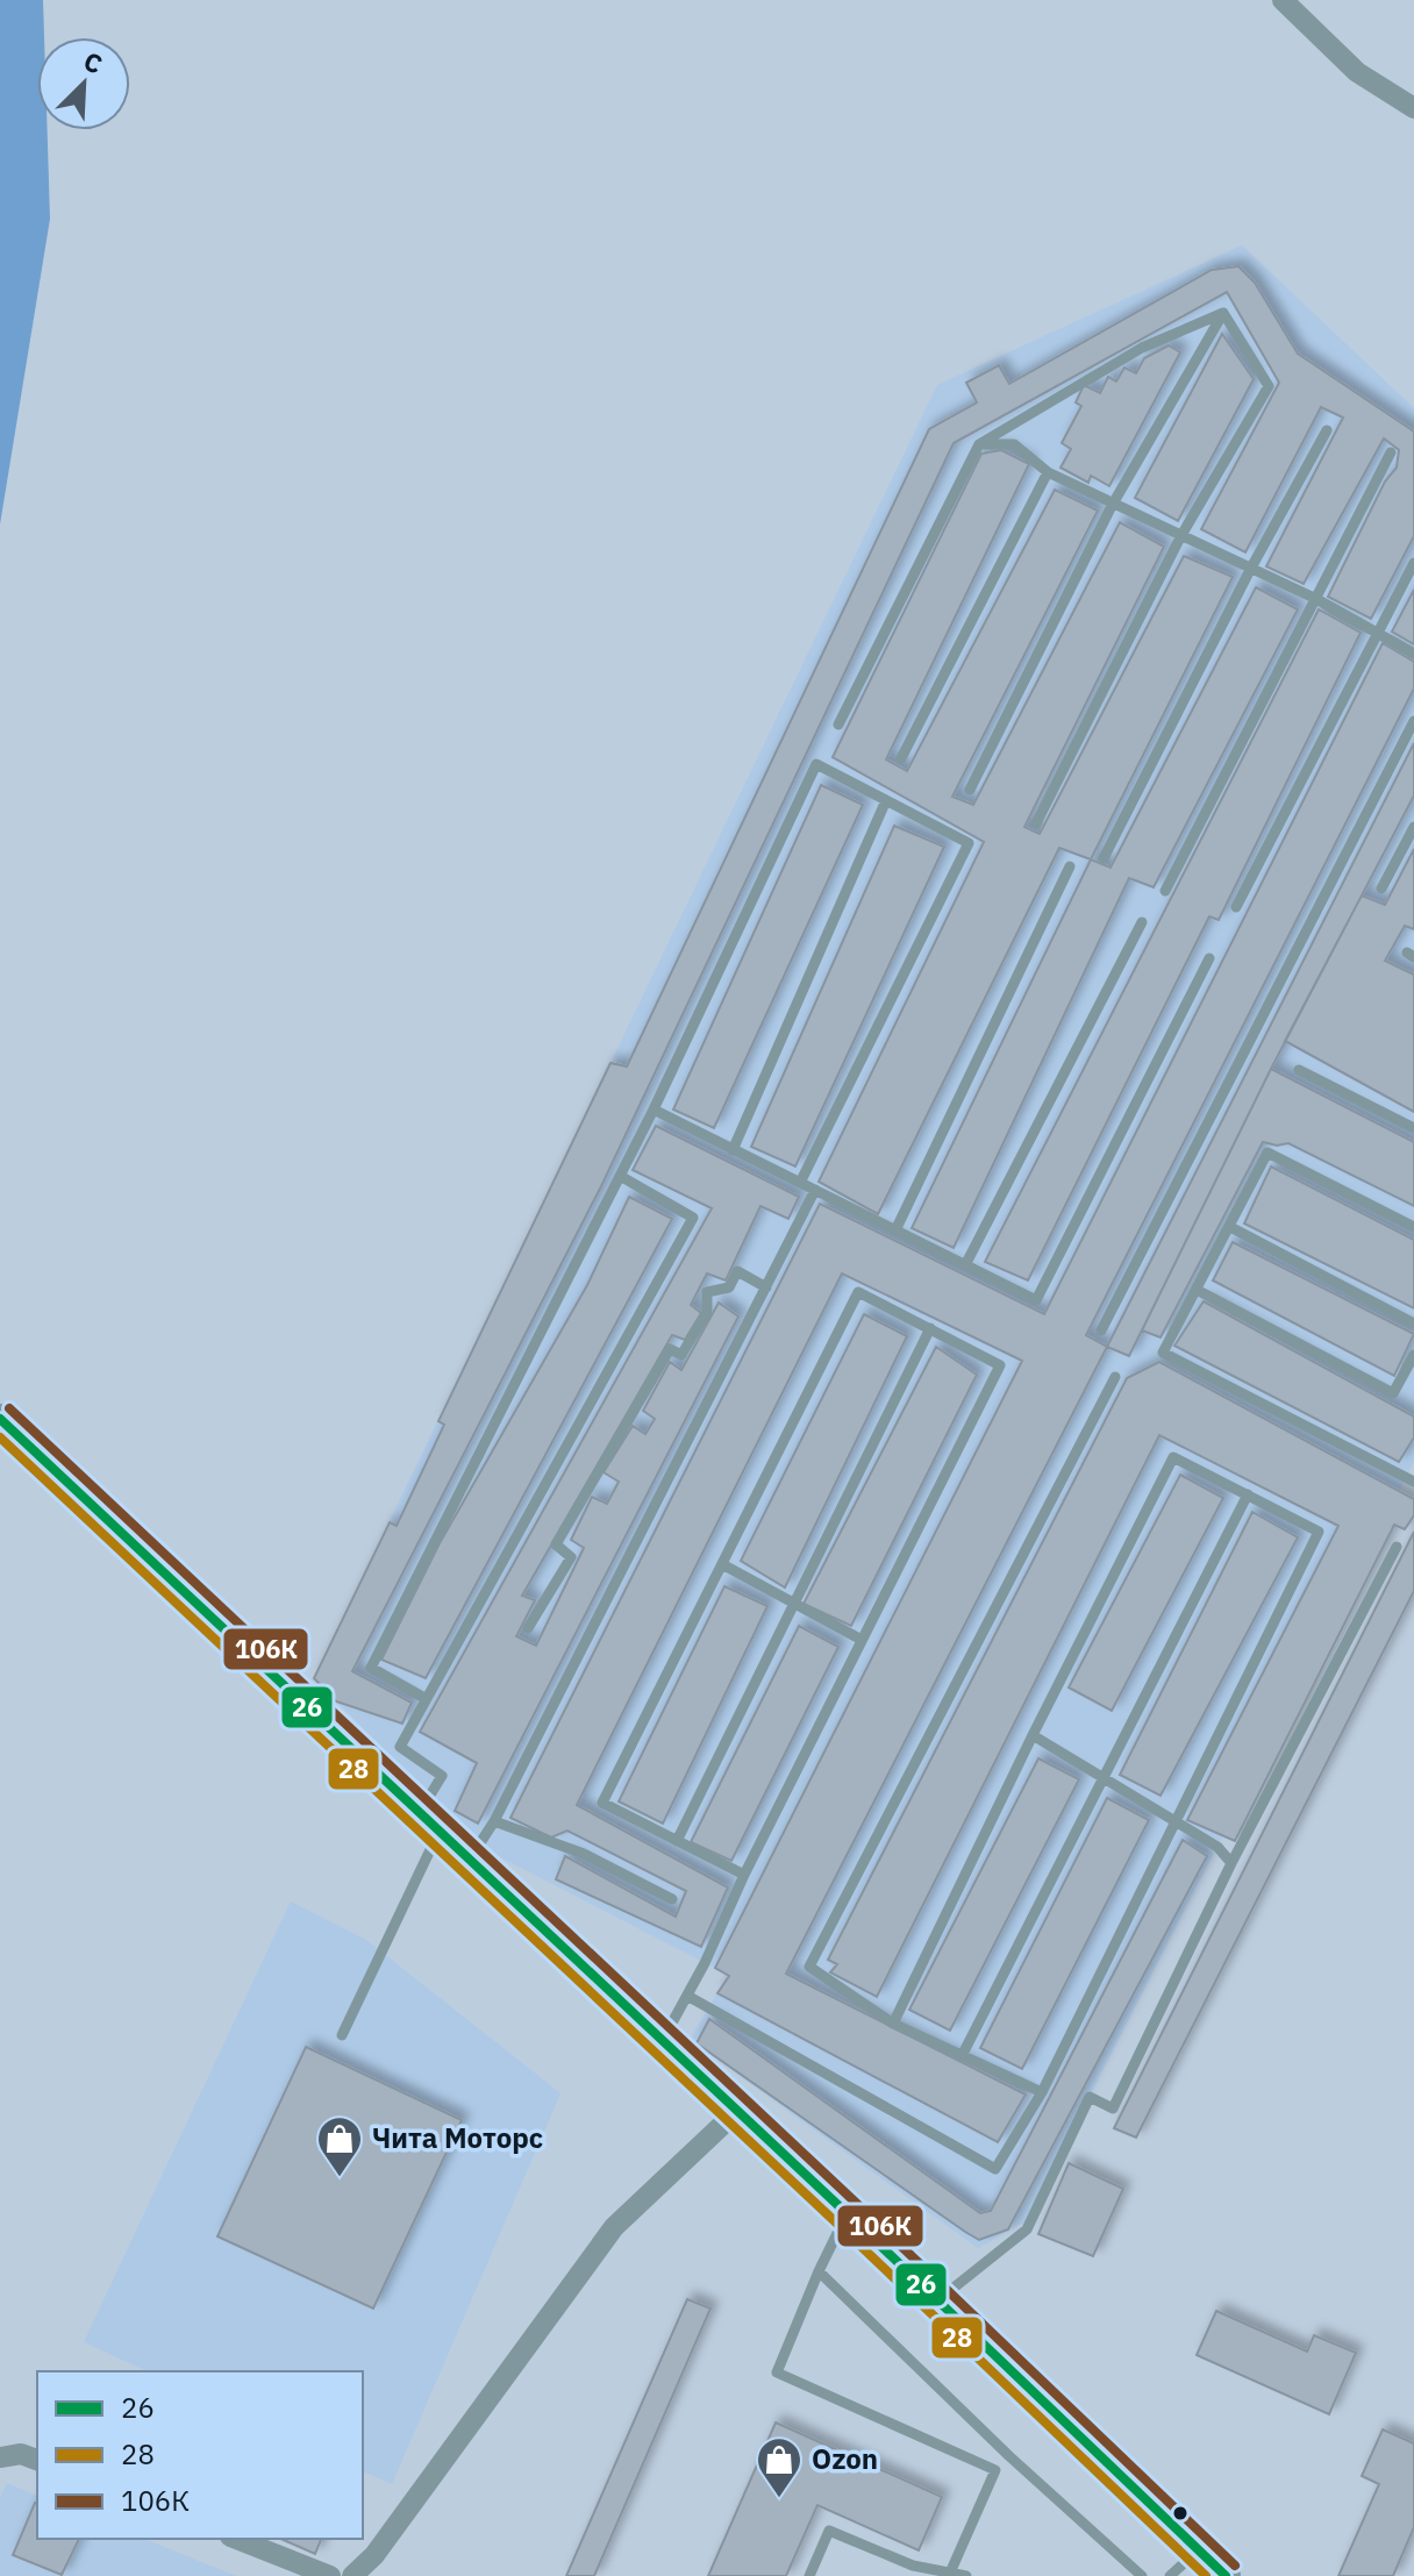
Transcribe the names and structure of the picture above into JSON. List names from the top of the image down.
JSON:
{
  "places": {
    "shop": ["Чита Моторс", "Ozon"]
  },
  "lines": ["transit line 106К", "transit line 26", "transit line 28"],
  "legend": ["26", "28", "106К"],
  "north": "top right"
}
